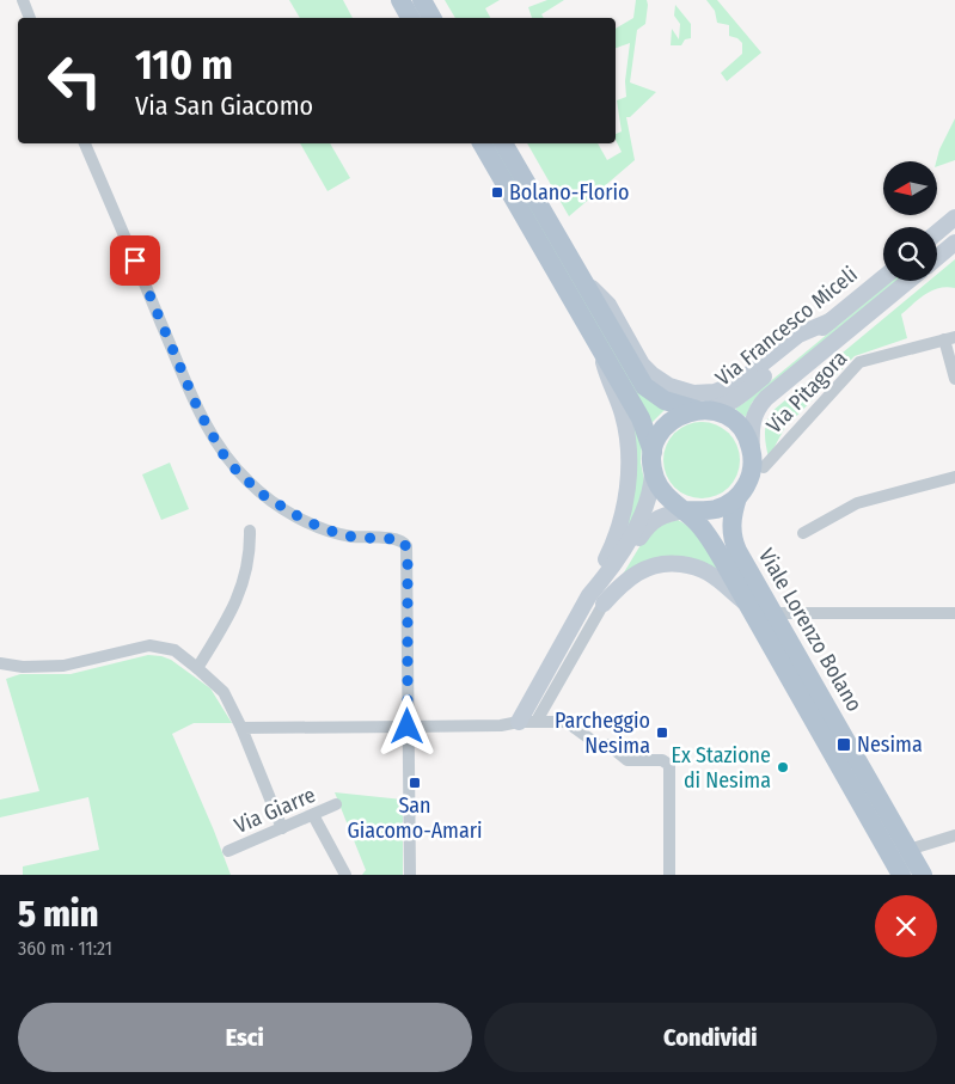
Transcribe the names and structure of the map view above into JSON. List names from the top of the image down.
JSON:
{
  "streets": {
    "main road": ["Via Francesco Miceli", "Viale Lorenzo Bolano"],
    "street": ["Via Pitagora", "Via Giarre"]
  },
  "crossings": [
    ["Via Francesco Miceli", "Viale Lorenzo Bolano"]
  ],
  "places": {
    "transit": [
      "Bolano-Florio",
      "Parcheggio Nesima",
      "Nesima",
      "San Giacomo-Amari"
    ],
    "other": ["Ex Stazione di Nesima"]
  },
  "north": "left",
  "page": {
    "turn": ["110 m", "Via San Giacomo"],
    "heading": ["5 min", "360 m · 11:21"],
    "buttons": ["Esci", "Condividi"]
  }
}
